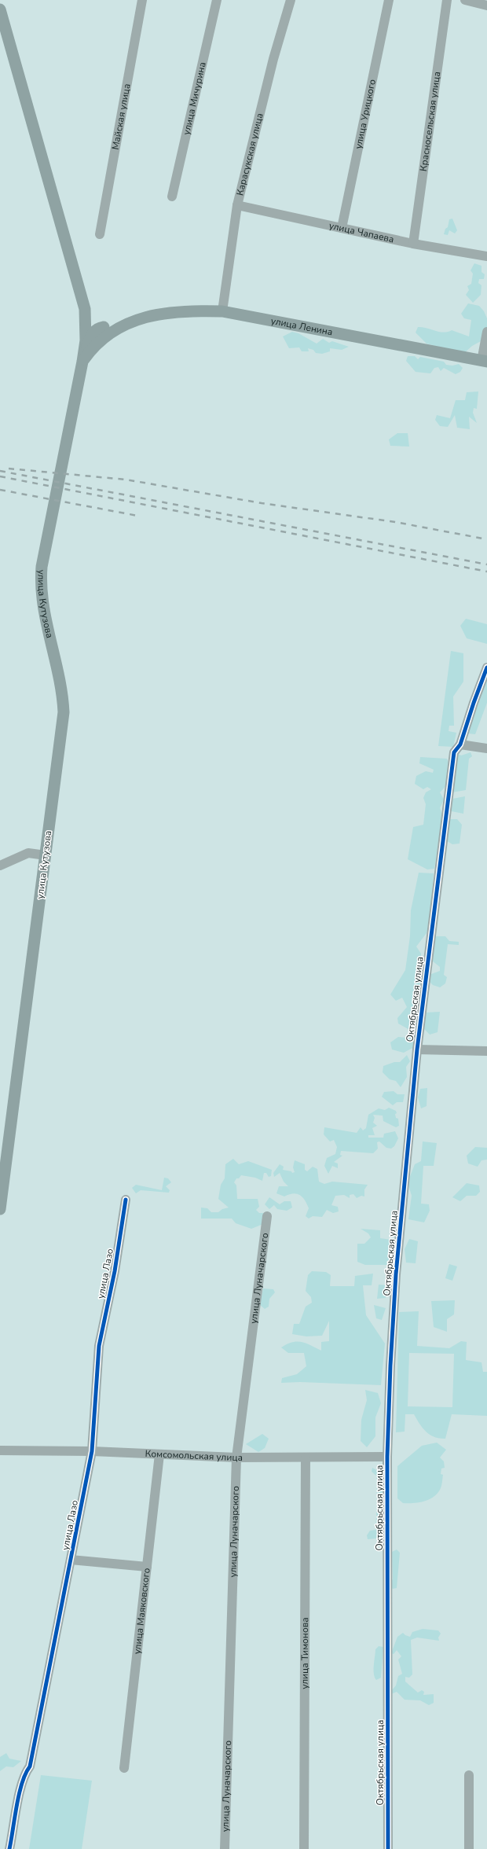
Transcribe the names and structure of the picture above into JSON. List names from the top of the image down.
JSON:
{
  "streets": {
    "main road": ["улица Ленина", "улица Кутузова"],
    "street": [
      "улица Мичурина",
      "улица Урицкого",
      "Майская улица",
      "Красносельская улица",
      "Карасукская улица",
      "улица Чапаева",
      "Октябрьская улица",
      "улица Лазо",
      "улица Луначарского",
      "Комсомольская улица",
      "улица Маяковского",
      "улица Тимонова"
    ]
  },
  "crossings": [
    ["улица Урицкого", "улица Чапаева"],
    ["Красносельская улица", "улица Чапаева"],
    ["Карасукская улица", "улица Чапаева"],
    ["Карасукская улица", "улица Ленина"],
    ["улица Ленина", "улица Кутузова"],
    ["Октябрьская улица", "Комсомольская улица"],
    ["улица Лазо", "Комсомольская улица"],
    ["улица Луначарского", "Комсомольская улица"],
    ["Комсомольская улица", "улица Маяковского"],
    ["Комсомольская улица", "улица Тимонова"]
  ]
}
